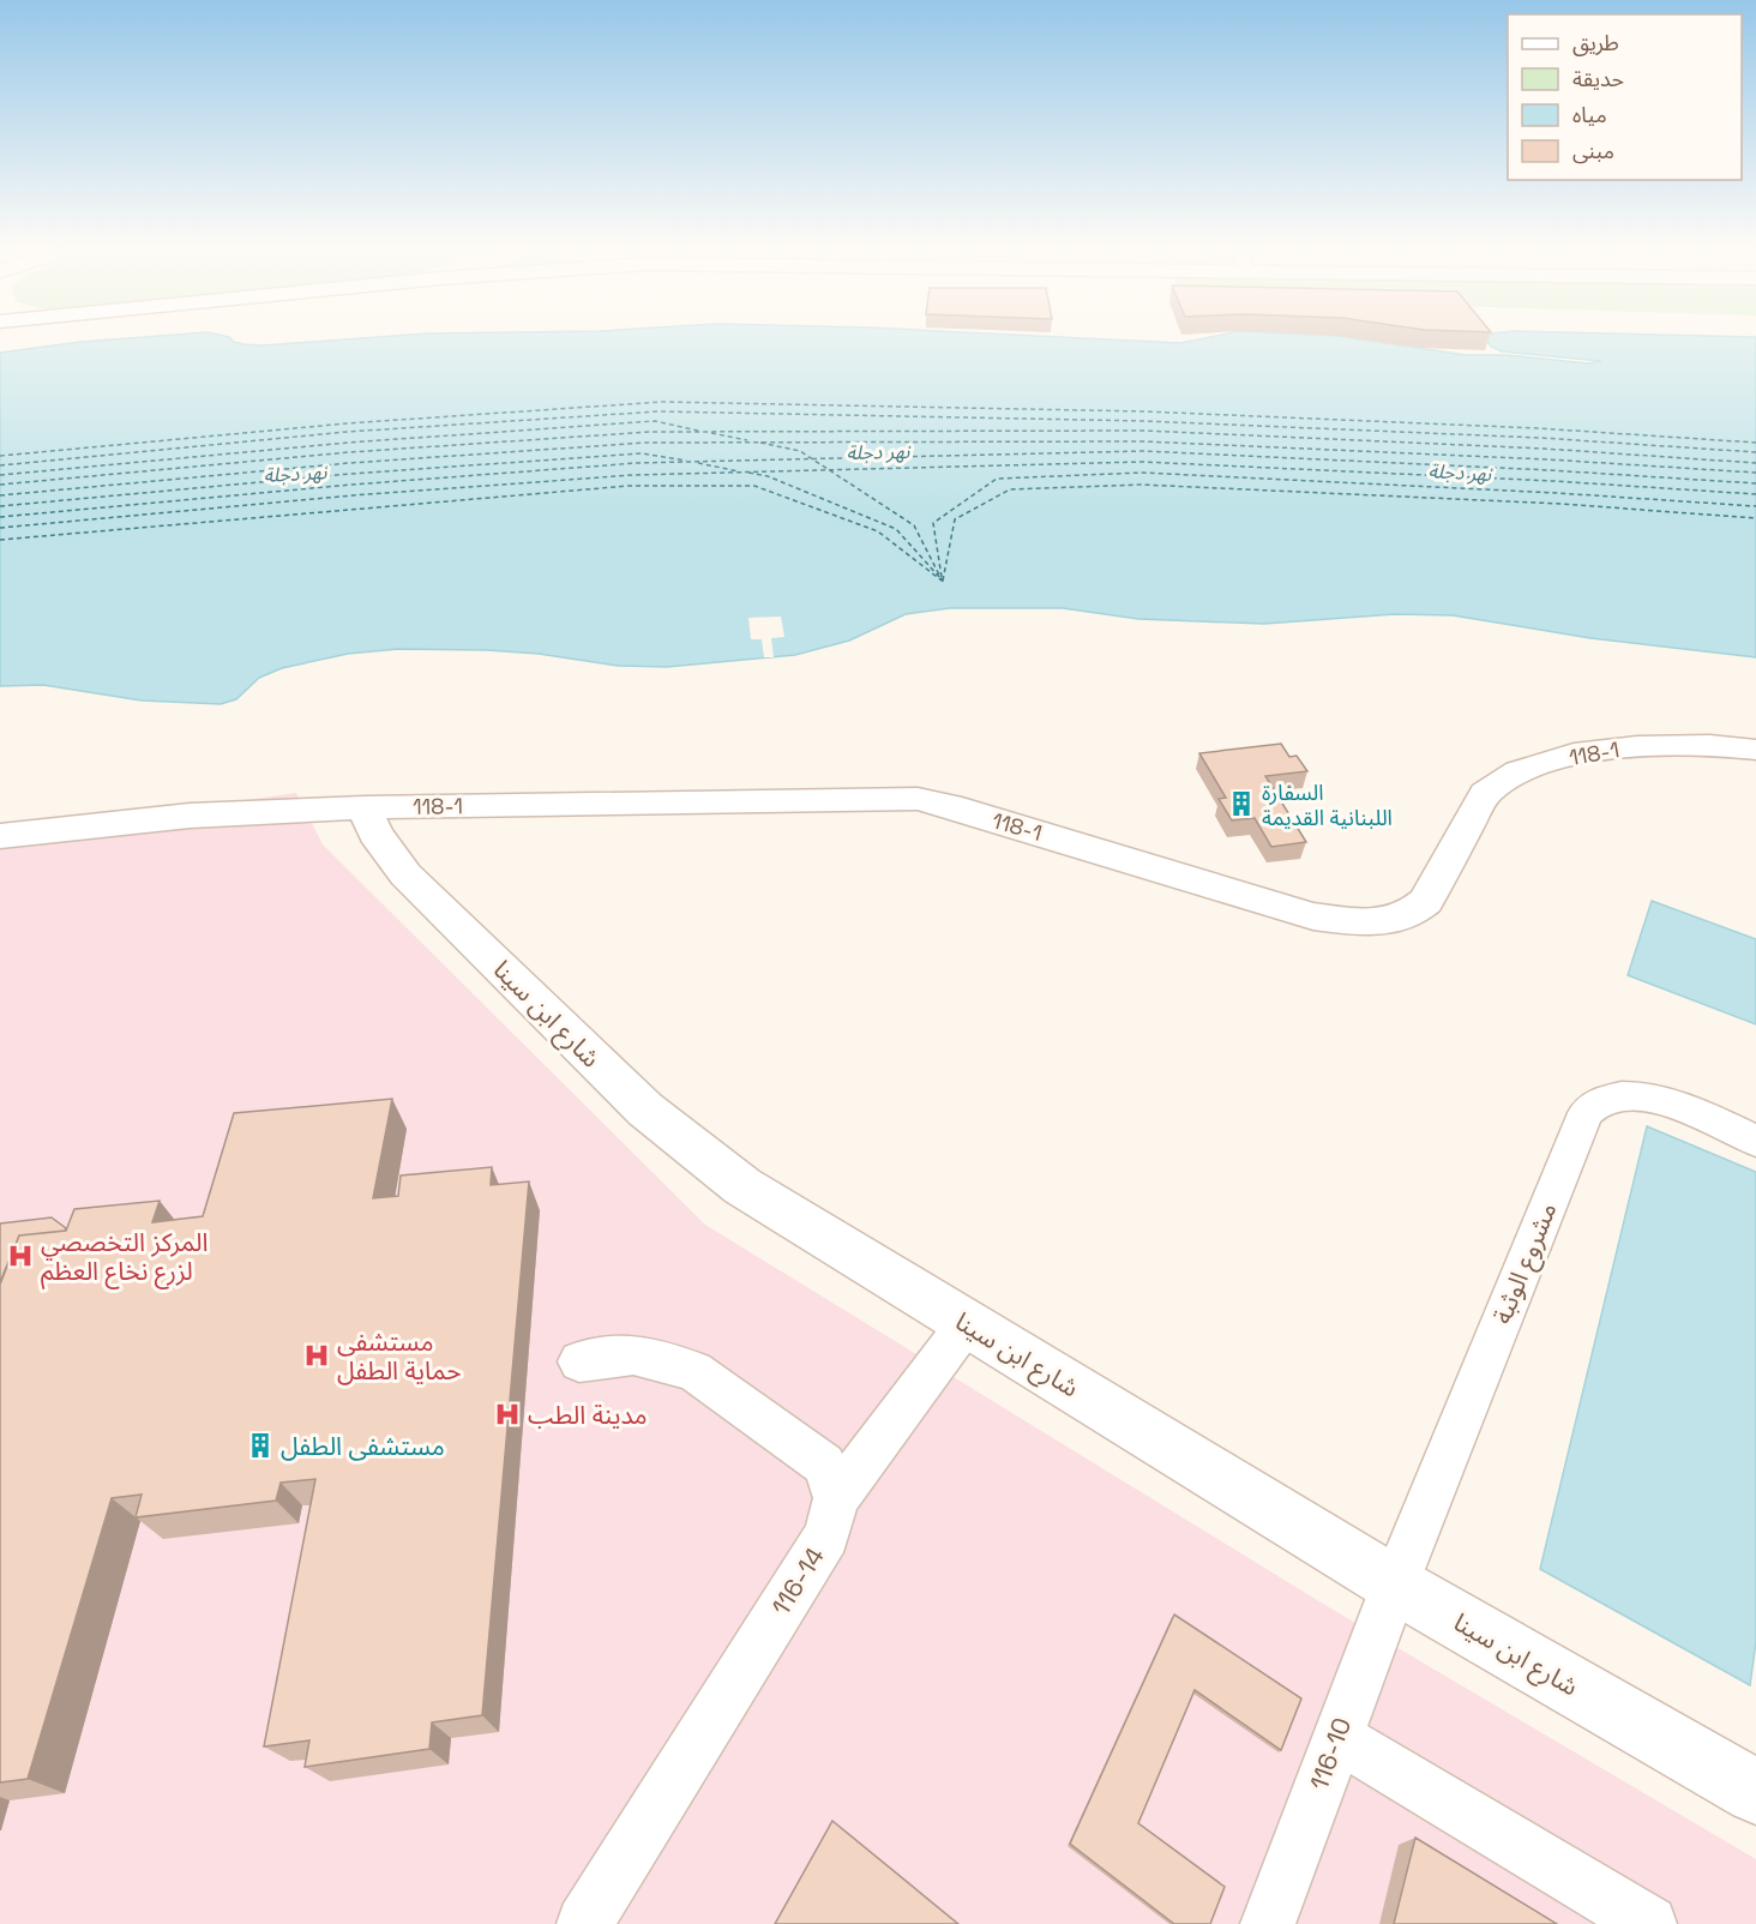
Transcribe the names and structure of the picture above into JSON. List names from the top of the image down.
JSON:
{
  "streets": {
    "street": [
      "118-1",
      "شارع ابن سينا",
      "مشروع الوثبة",
      "116-14",
      "116-10"
    ]
  },
  "crossings": [
    ["118-1", "شارع ابن سينا"],
    ["شارع ابن سينا", "مشروع الوثبة"],
    ["شارع ابن سينا", "116-10"],
    ["مشروع الوثبة", "116-10"]
  ],
  "water": ["نهر دجلة"],
  "places": {
    "building": ["السفارة اللبنانية القديمة", "مستشفى الطفل"],
    "hospital": ["المركز التخصصي لزرع نخاع العظم", "مستشفى حماية الطفل", "مدينة الطب"]
  },
  "legend": [
    "طريق",
    "حديقة",
    "مياه",
    "مبنى"
  ]
}
